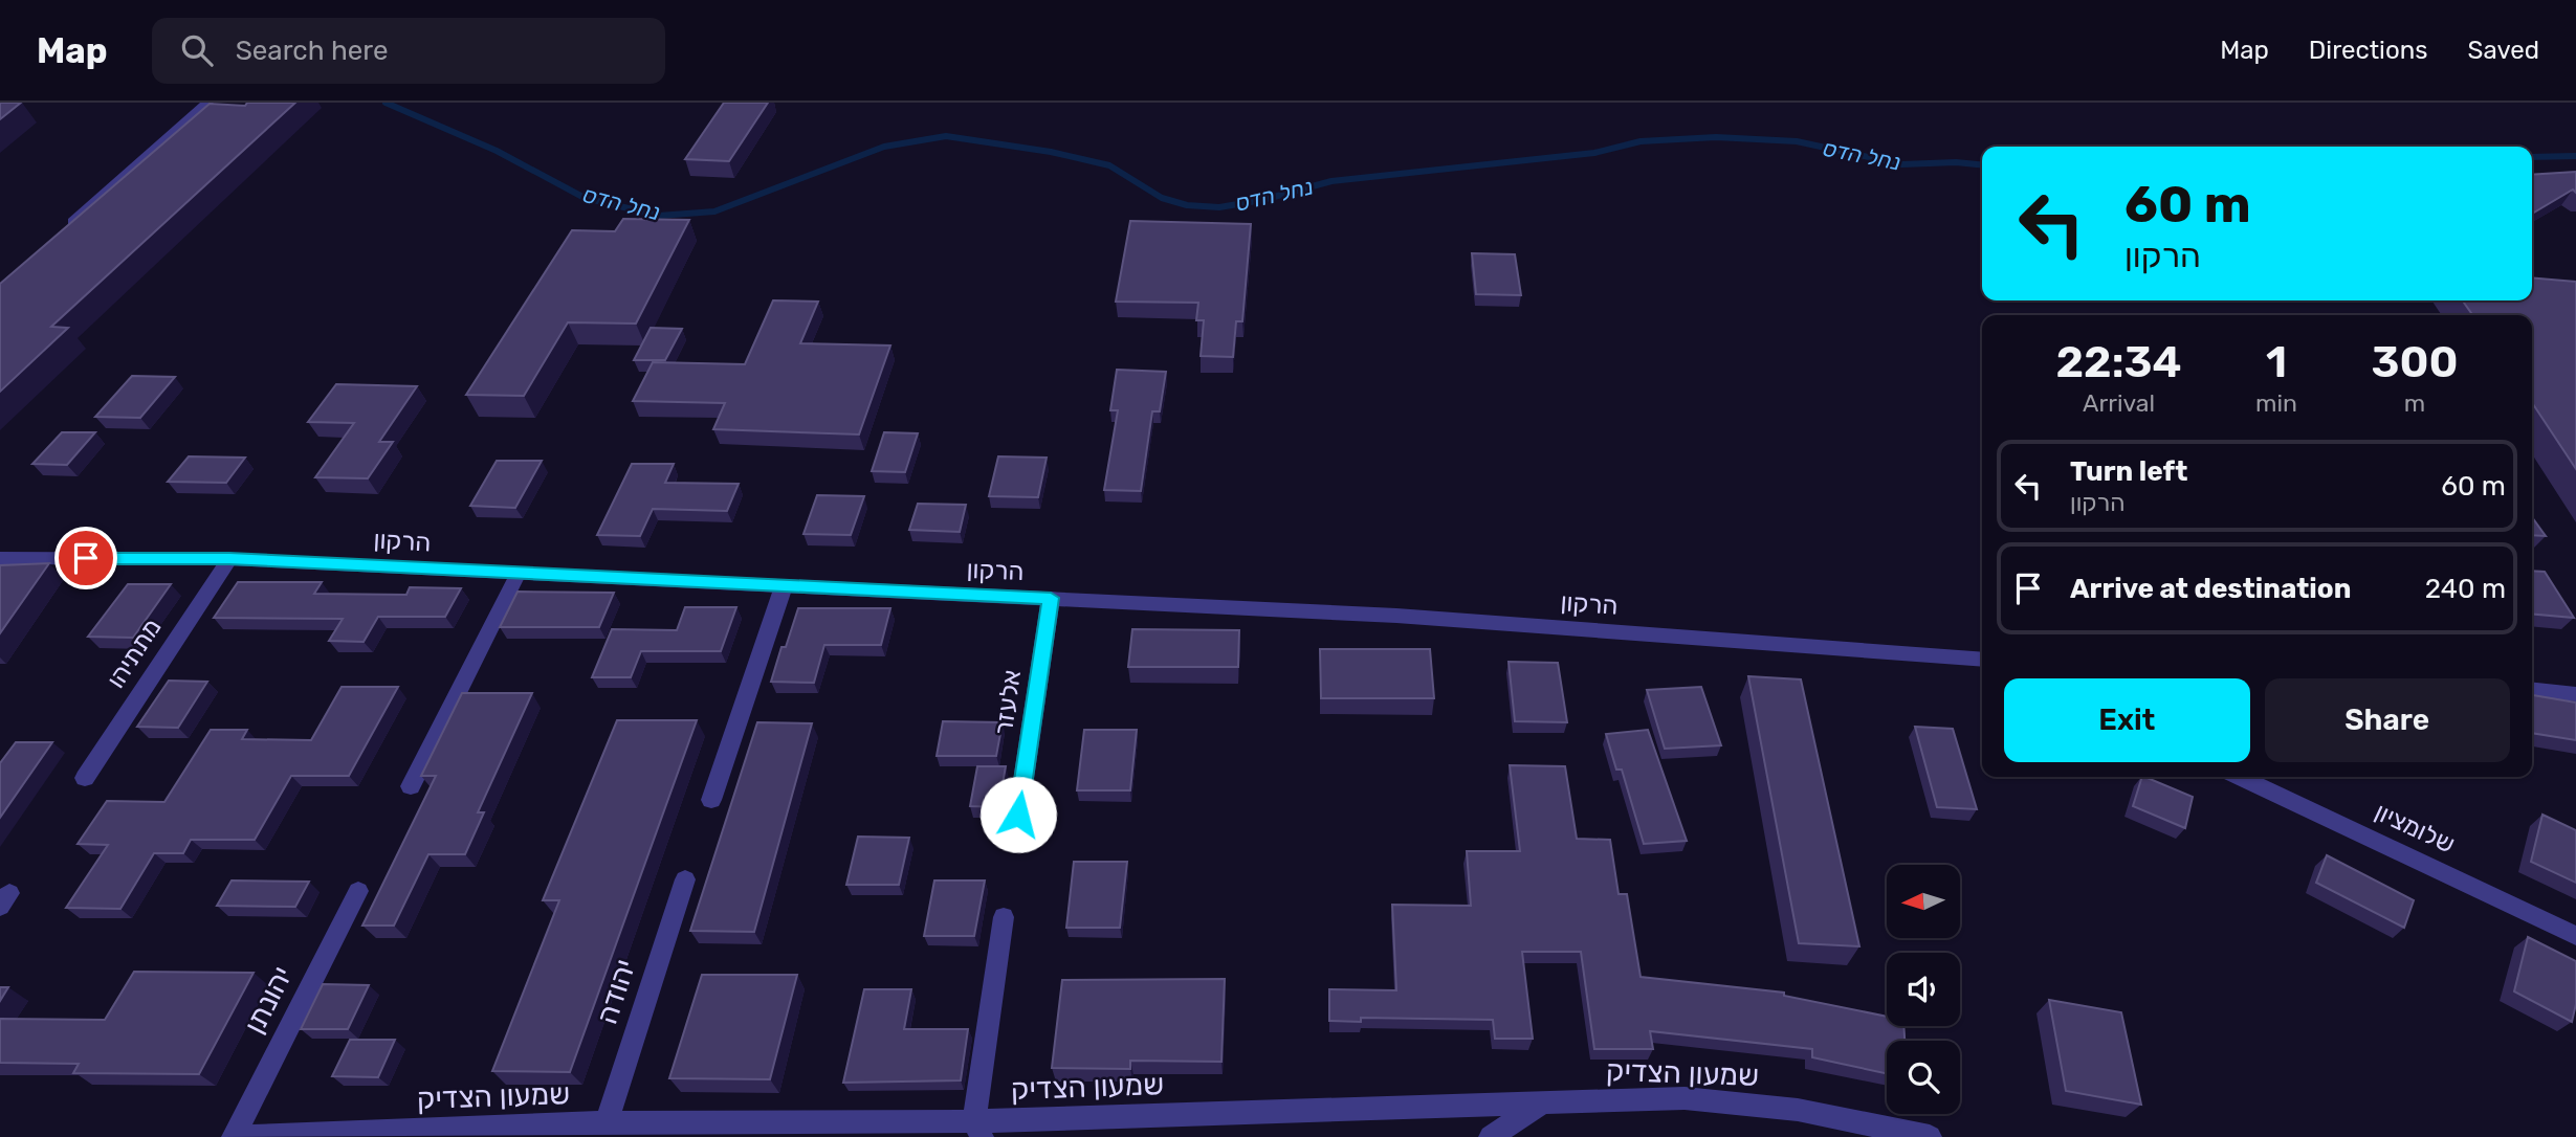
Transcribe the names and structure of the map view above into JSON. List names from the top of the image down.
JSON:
{
  "streets": {
    "street": [
      "הרקון",
      "מתתיהו",
      "אלעזר",
      "שלומציון",
      "יהודה",
      "יהונתן",
      "שמעון הצדיק"
    ]
  },
  "crossings": [
    ["הרקון", "מתתיהו"],
    ["הרקון", "אלעזר"],
    ["יהודה", "שמעון הצדיק"]
  ],
  "water": ["נחל הדס"],
  "north": "left",
  "page": {
    "header": "Map",
    "search": "Search here",
    "nav": ["Map", "Directions", "Saved"],
    "turn": ["60 m", "הרקון"],
    "eta": [
      "22:34",
      "Arrival",
      "1",
      "min",
      "300",
      "m"
    ],
    "list": [
      {
        "name": "Turn left",
        "note": "הרקון",
        "value": "60 m"
      },
      {
        "name": "Arrive at destination",
        "value": "240 m"
      }
    ],
    "buttons": ["Exit", "Share"]
  }
}
